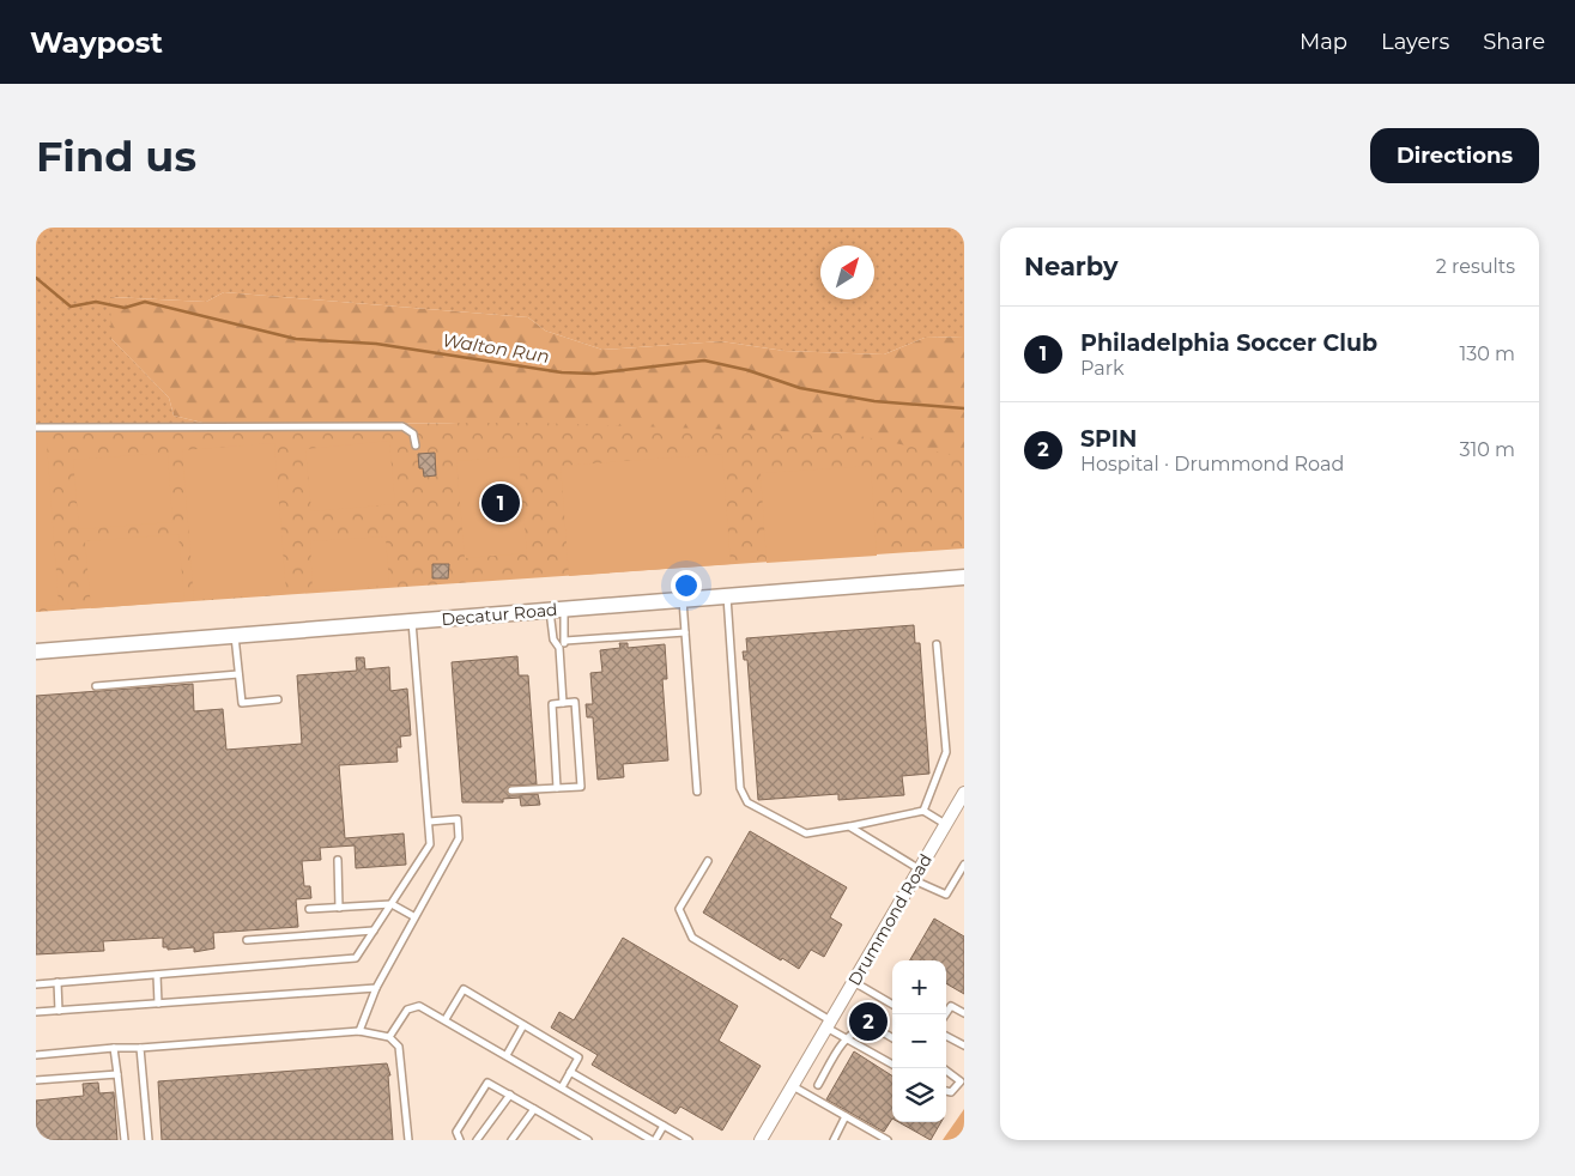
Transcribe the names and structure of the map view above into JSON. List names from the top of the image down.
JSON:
{
  "streets": {
    "street": ["Decatur Road", "Drummond Road"]
  },
  "water": ["Walton Run"],
  "north": "top right",
  "page": {
    "header": "Waypost",
    "nav": ["Map", "Layers", "Share"],
    "buttons": "Directions",
    "title": "Find us",
    "heading": ["Nearby", "2 results"],
    "list": [
      {
        "mark": "1",
        "name": "Philadelphia Soccer Club",
        "note": "Park",
        "value": "130 m"
      },
      {
        "mark": "2",
        "name": "SPIN",
        "note": "Hospital · Drummond Road",
        "value": "310 m"
      }
    ],
    "pins": ["1", "2"],
    "map_buttons": ["+", "−"]
  }
}
